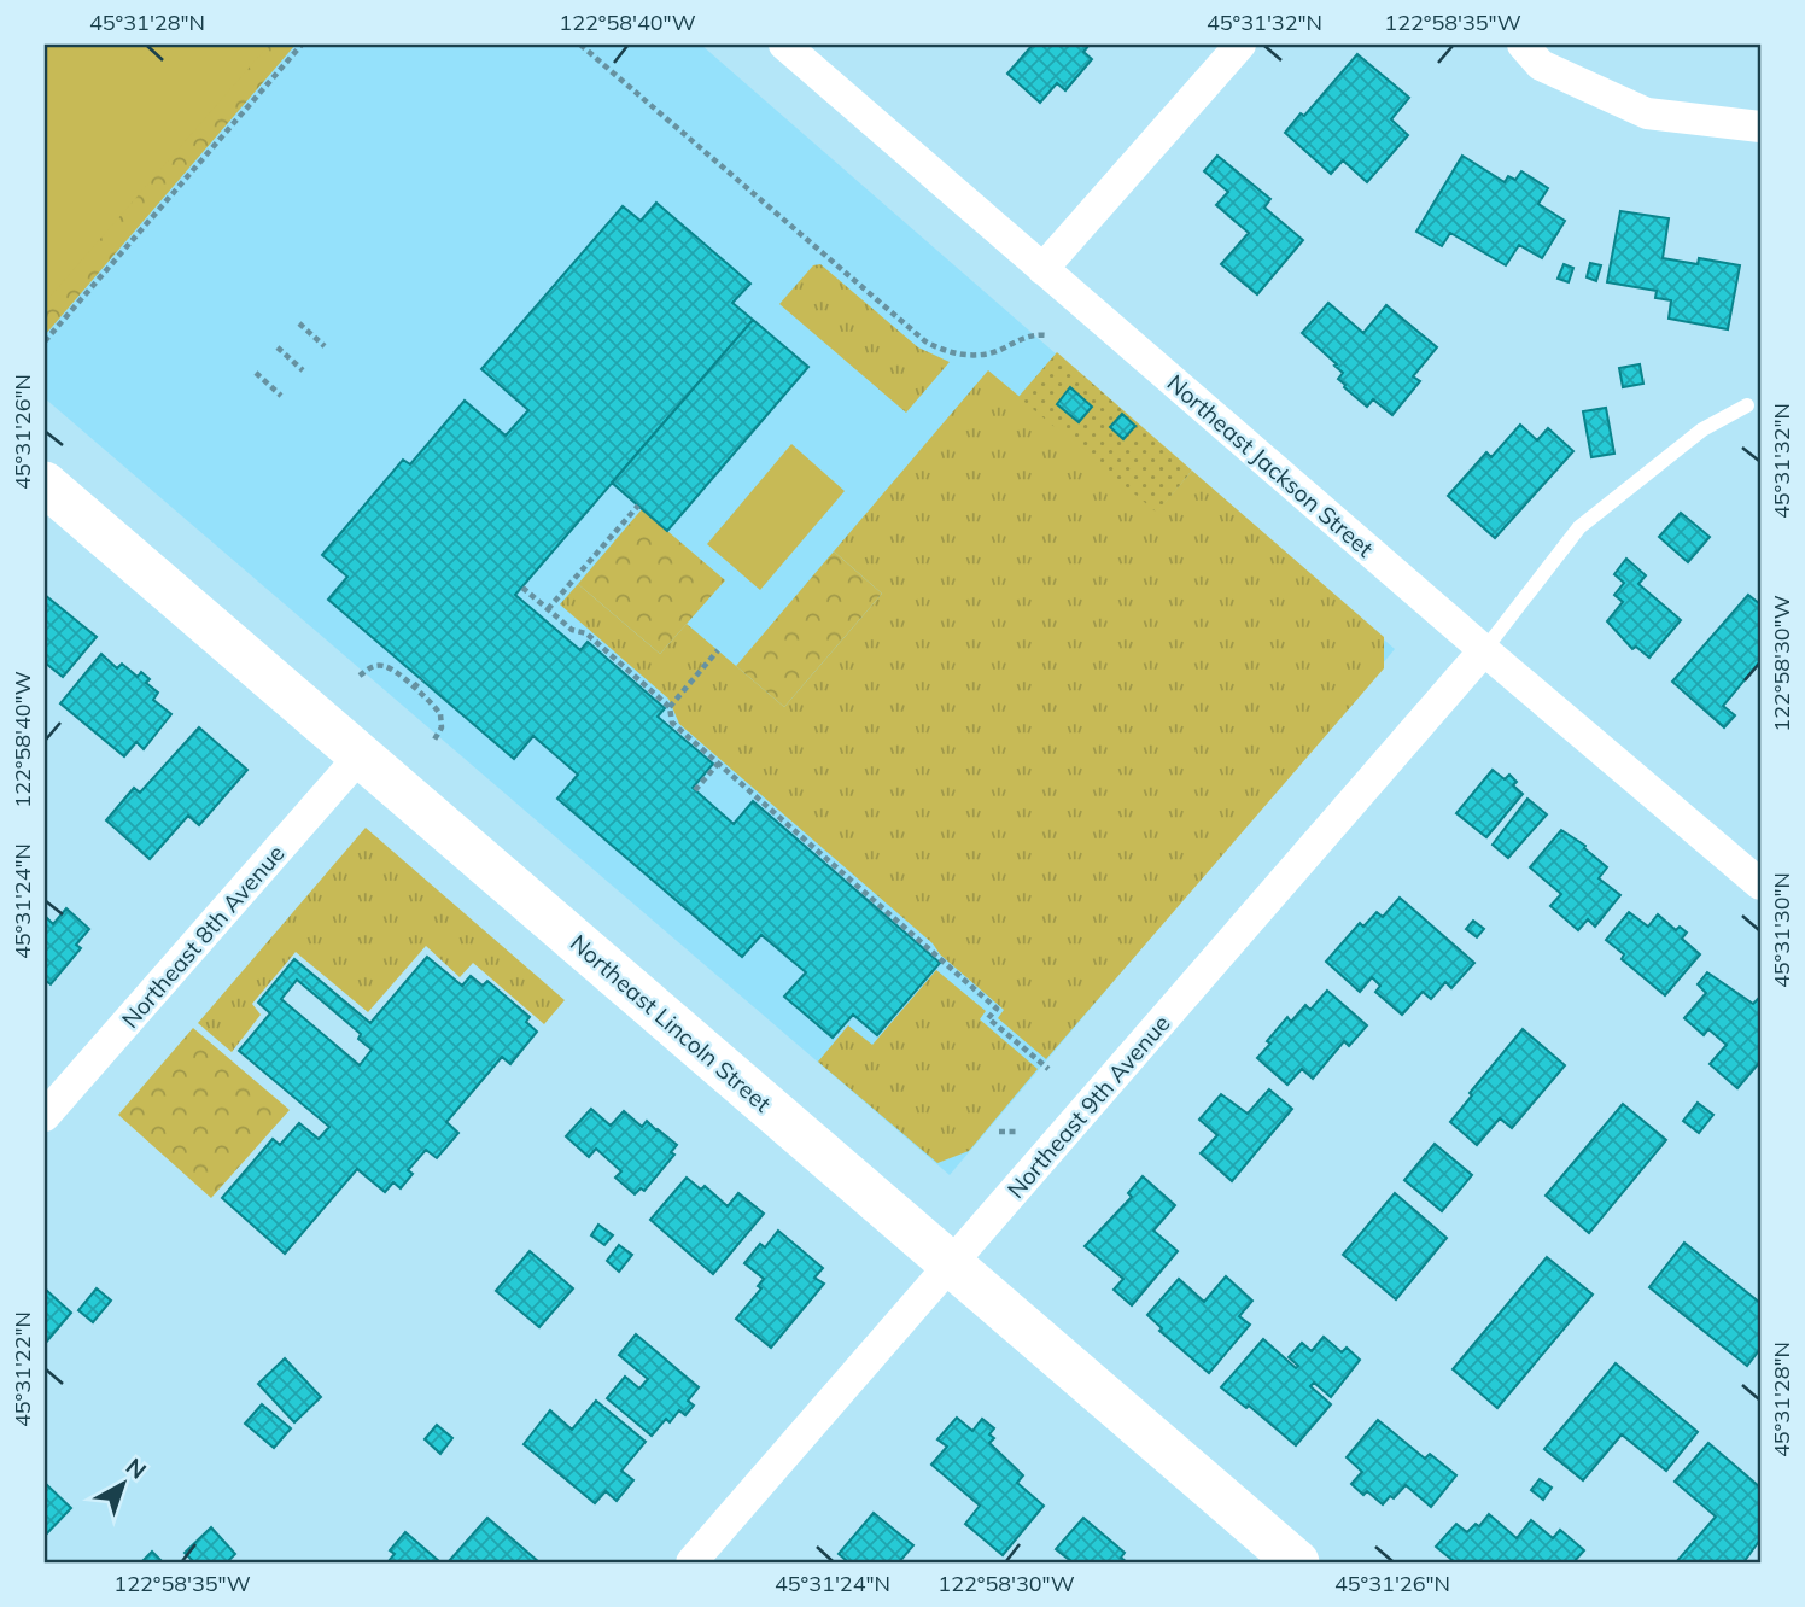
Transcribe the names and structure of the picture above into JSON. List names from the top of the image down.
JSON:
{
  "streets": {
    "street": [
      "Northeast Jackson Street",
      "Northeast 8th Avenue",
      "Northeast Lincoln Street",
      "Northeast 9th Avenue"
    ]
  },
  "crossings": [
    ["Northeast Jackson Street", "Northeast 9th Avenue"],
    ["Northeast 8th Avenue", "Northeast Lincoln Street"],
    ["Northeast Lincoln Street", "Northeast 9th Avenue"]
  ],
  "north": "top right",
  "coordinates": [
    "45°31'28\"N",
    "122°58'40\"W",
    "45°31'32\"N",
    "122°58'35\"W",
    "45°31'26\"N",
    "122°58'30\"W",
    "45°31'24\"N",
    "45°31'30\"N",
    "45°31'22\"N"
  ]
}
